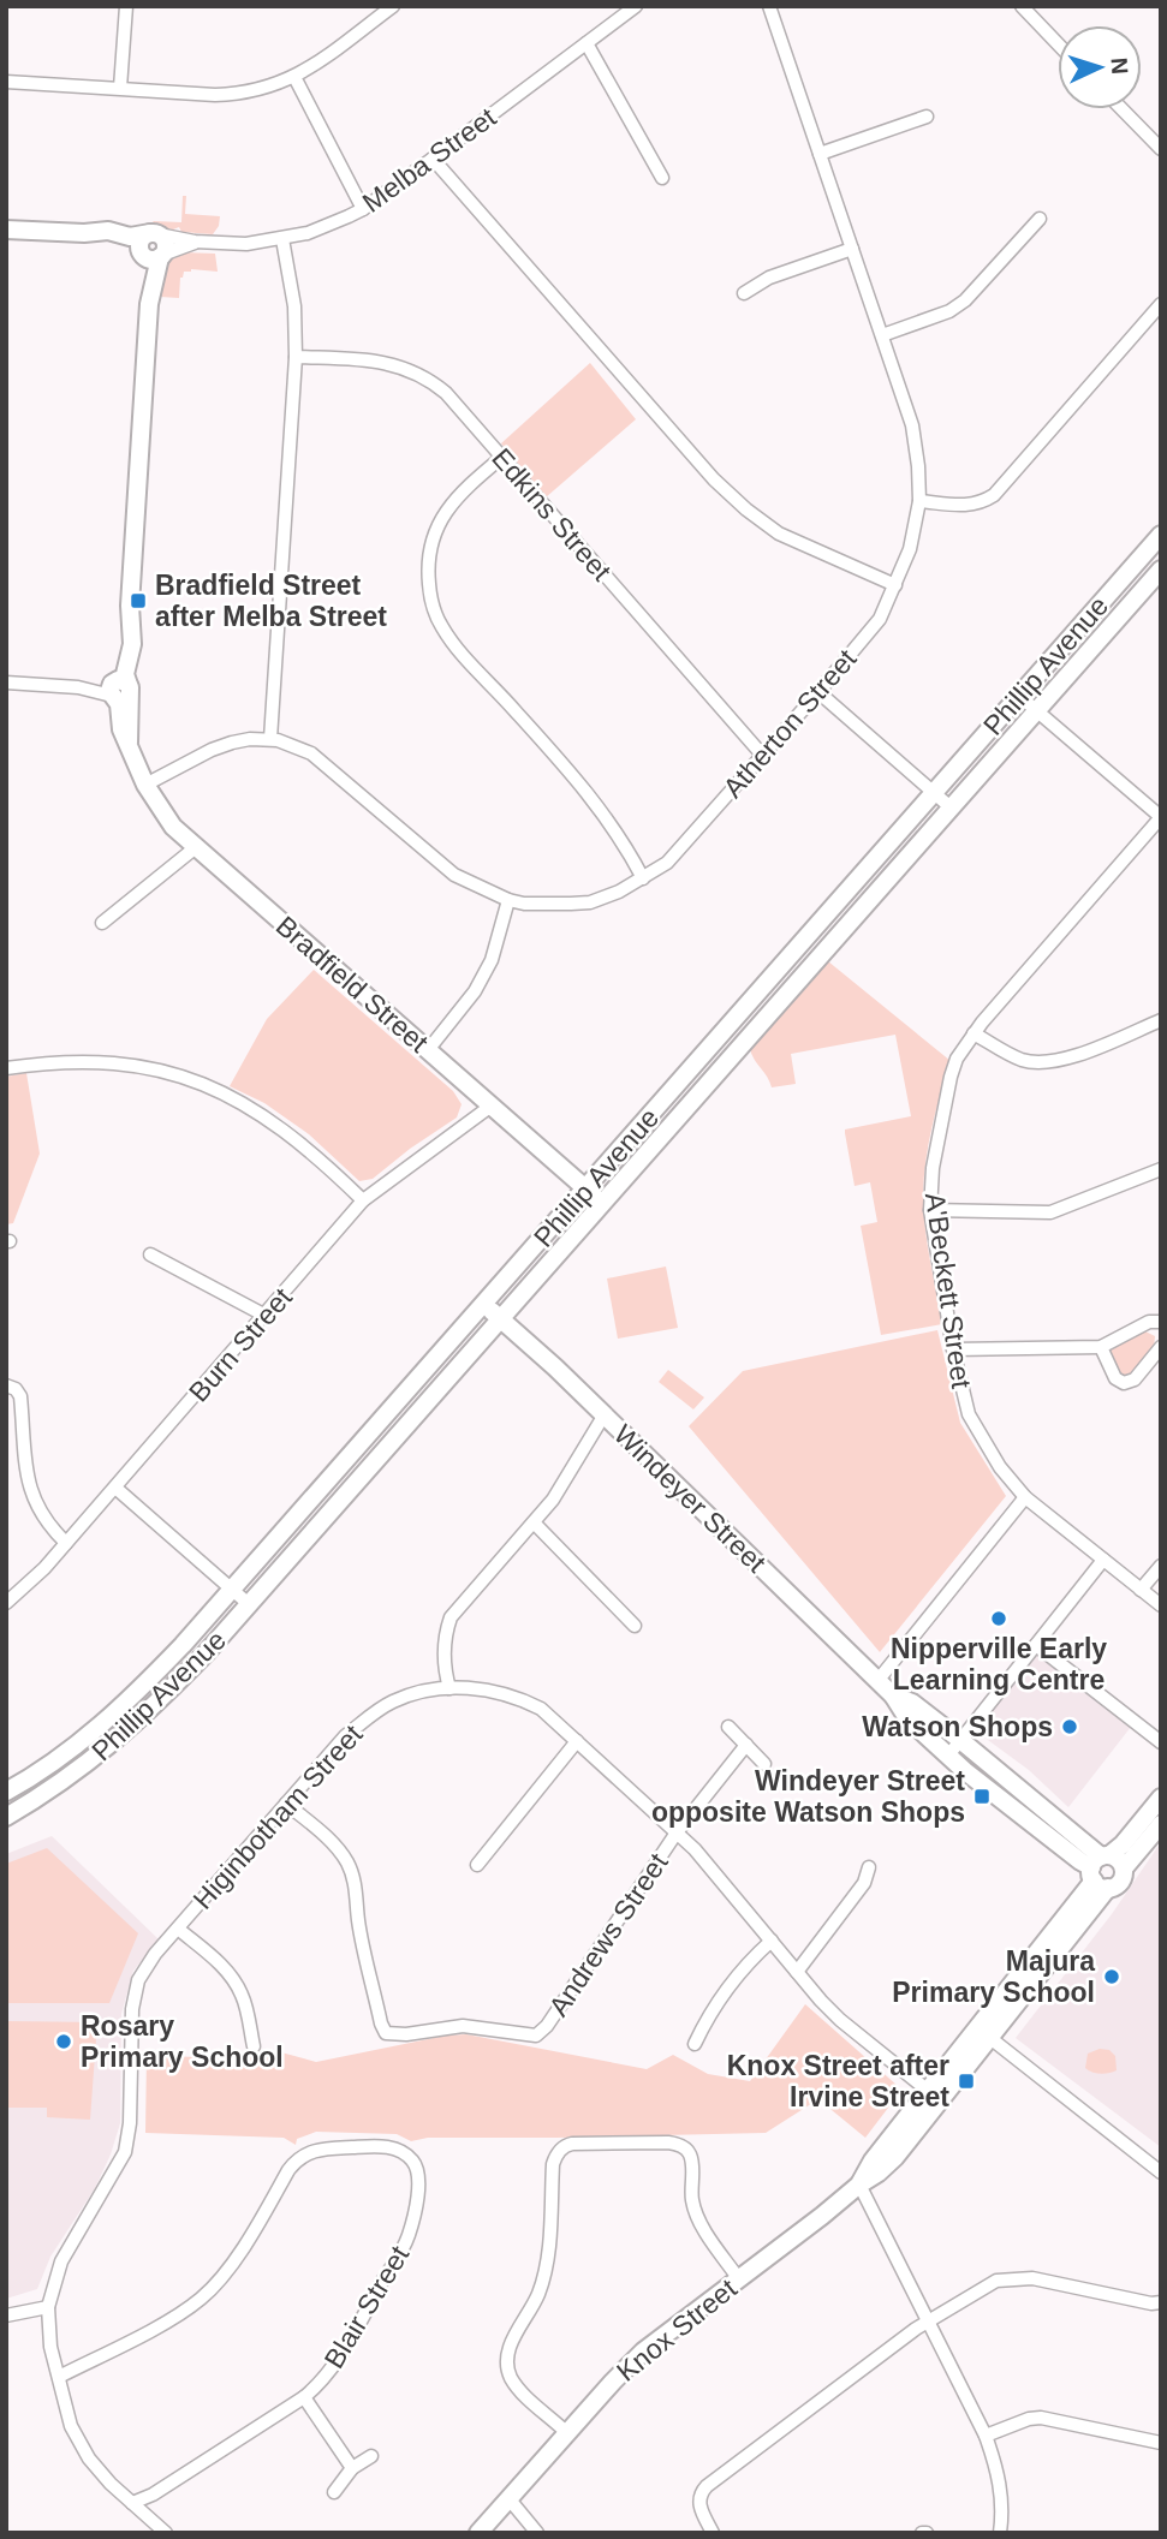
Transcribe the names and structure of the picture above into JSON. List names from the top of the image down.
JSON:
{
  "streets": {
    "street": [
      "Melba Street",
      "Edkins Street",
      "Phillip Avenue",
      "Atherton Street",
      "Bradfield Street",
      "A'Beckett Street",
      "Burn Street",
      "Windeyer Street",
      "Higinbotham Street",
      "Andrews Street",
      "Blair Street",
      "Knox Street"
    ]
  },
  "crossings": [
    ["Melba Street", "Bradfield Street"],
    ["Edkins Street", "Atherton Street"],
    ["Phillip Avenue", "Bradfield Street"],
    ["Phillip Avenue", "Windeyer Street"],
    ["Atherton Street", "Bradfield Street"],
    ["Bradfield Street", "Burn Street"],
    ["Windeyer Street", "Knox Street"],
    ["Higinbotham Street", "Andrews Street"],
    ["Higinbotham Street", "Blair Street"],
    ["Higinbotham Street", "Knox Street"]
  ],
  "places": {
    "transit": ["Bradfield Street after Melba Street", "Windeyer Street opposite Watson Shops", "Knox Street after Irvine Street"],
    "other": [
      "Nipperville Early Learning Centre",
      "Watson Shops",
      "Majura Primary School",
      "Rosary Primary School"
    ]
  },
  "north": "right"
}
